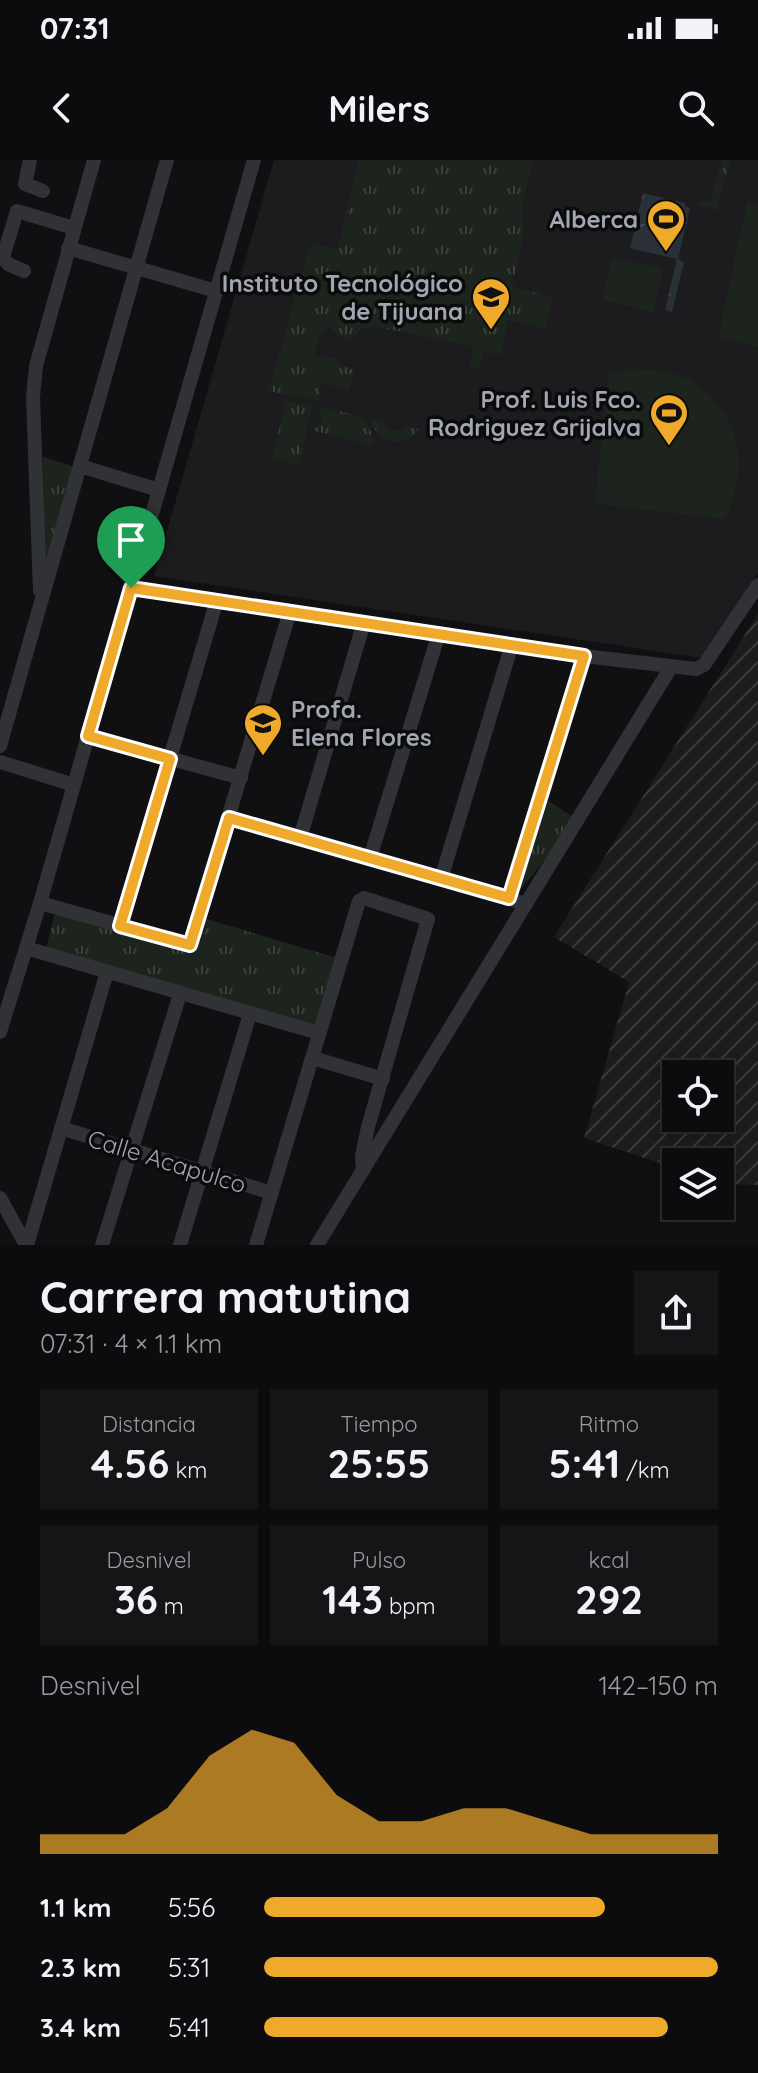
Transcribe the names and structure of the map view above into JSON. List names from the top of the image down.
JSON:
{
  "streets": {
    "street": ["Calle Acapulco"]
  },
  "places": {
    "sports": ["Alberca", "Prof. Luis Fco. Rodriguez Grijalva"],
    "school or university": ["Instituto Tecnológico de Tijuana", "Profa. Elena Flores"]
  },
  "page": {
    "status": "07:31",
    "header": "Milers",
    "heading": ["Carrera matutina", "07:31 · 4 × 1.1 km"],
    "stats": [
      ["Distancia", "4.56 km"],
      ["Tiempo", "25:55"],
      ["Ritmo", "5:41 /km"],
      ["Desnivel", "36 m"],
      ["Pulso", "143 bpm"],
      ["kcal", "292"]
    ],
    "chart": ["Desnivel", "142–150 m"],
    "list": [
      {
        "name": "1.1 km",
        "note": "5:56"
      },
      {
        "name": "2.3 km",
        "note": "5:31"
      },
      {
        "name": "3.4 km",
        "note": "5:41"
      }
    ]
  }
}
